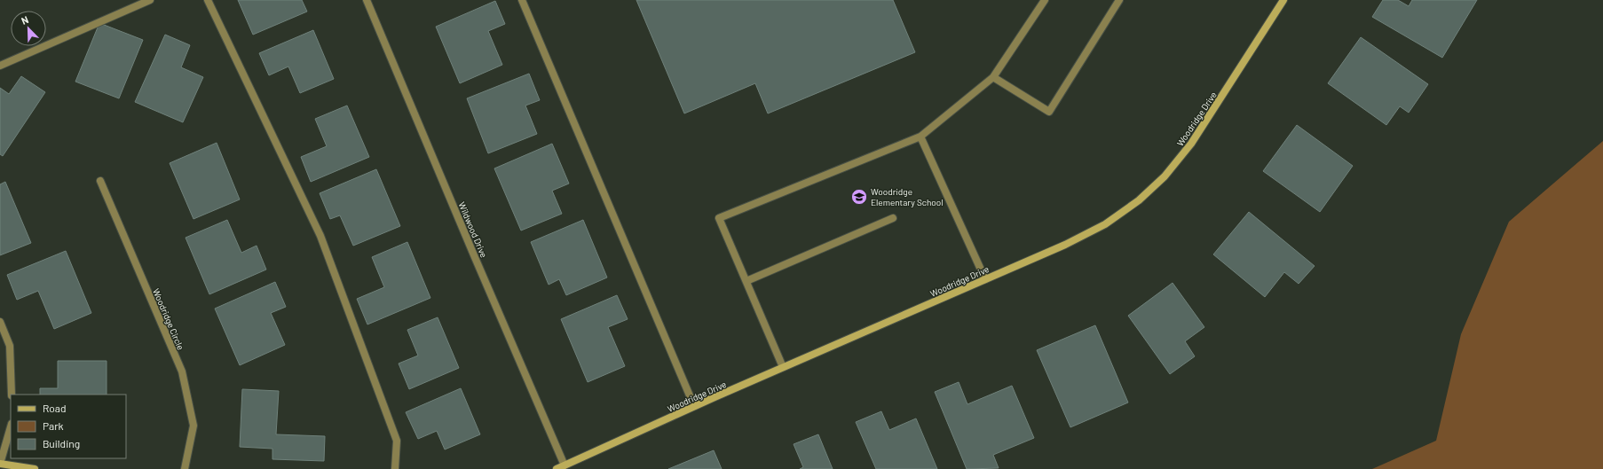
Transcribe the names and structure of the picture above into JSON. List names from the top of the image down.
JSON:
{
  "streets": {
    "street": ["Woodridge Drive", "Wildwood Drive", "Woodridge Circle"]
  },
  "crossings": [
    ["Woodridge Drive", "Wildwood Drive"]
  ],
  "places": {
    "school or university": ["Woodridge Elementary School"]
  },
  "legend": ["Road", "Park", "Building"],
  "north": "top left"
}
